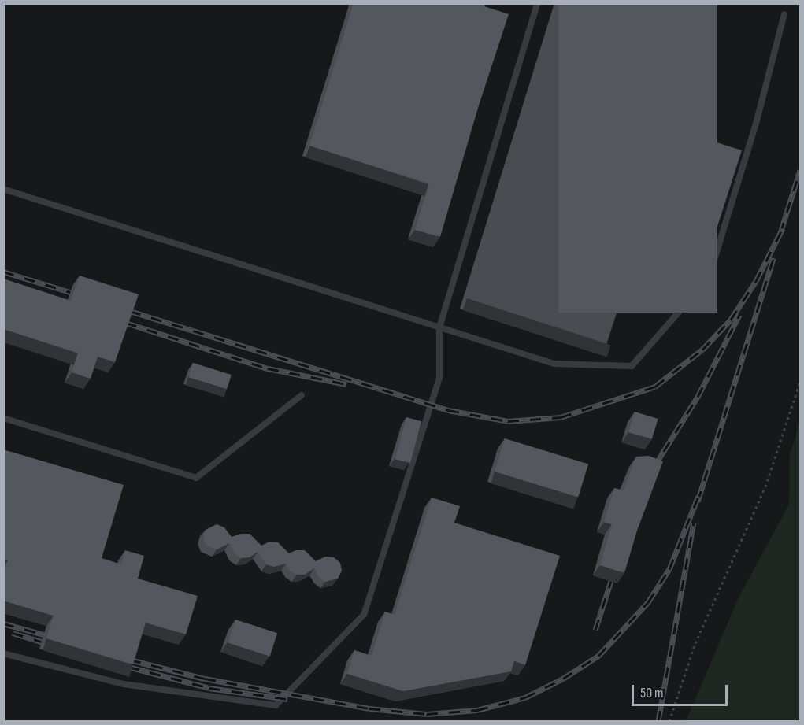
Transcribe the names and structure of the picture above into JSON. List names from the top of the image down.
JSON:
{
  "scale_bar": "50 m"
}
